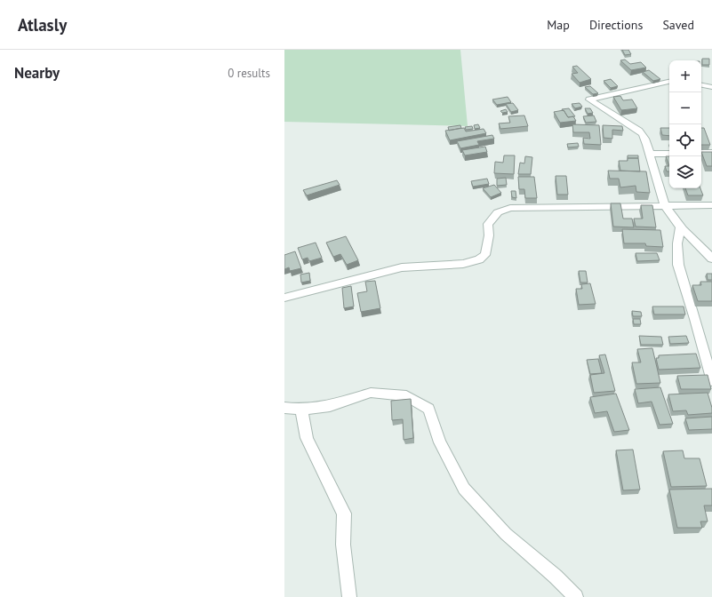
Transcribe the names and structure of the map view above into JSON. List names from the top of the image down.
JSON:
{
  "page": {
    "header": "Atlasly",
    "nav": ["Map", "Directions", "Saved"],
    "heading": ["Nearby", "0 results"],
    "map_buttons": ["+", "−"]
  }
}
